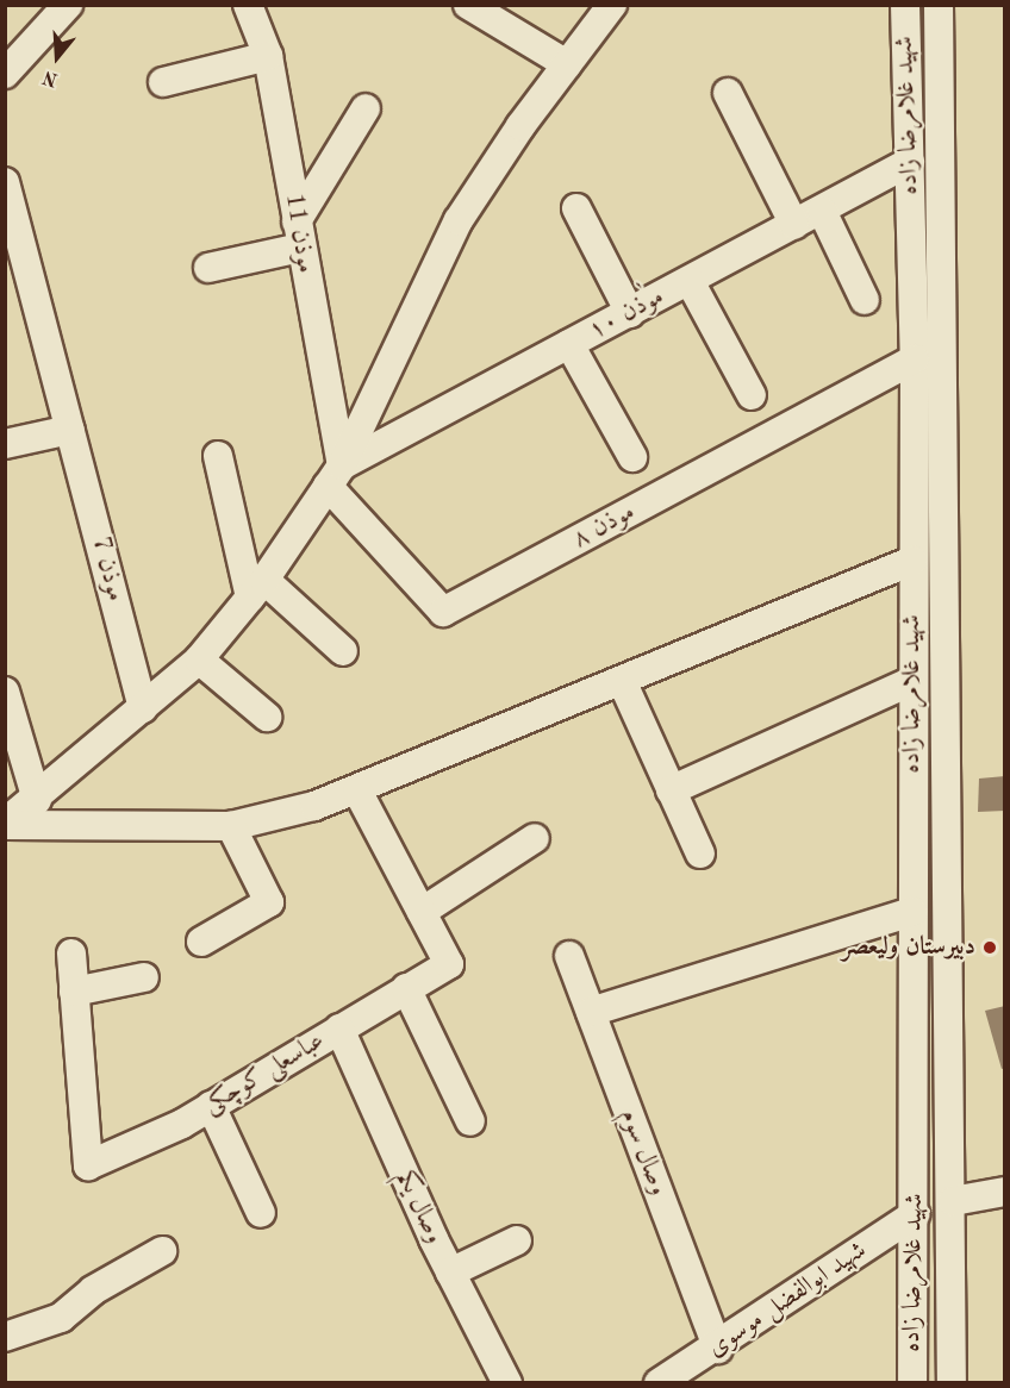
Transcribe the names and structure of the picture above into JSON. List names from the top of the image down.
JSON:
{
  "streets": {
    "street": [
      "شهید غلامرضا زاده",
      "موذن 11",
      "موٰذن ۱۰",
      "موذن ۸",
      "موذن 7",
      "عباسعلی کوچکی",
      "وصال سوم",
      "وصال یکم",
      "شهید ابوالفضل موسوی"
    ]
  },
  "crossings": [
    ["شهید غلامرضا زاده", "موٰذن ۱۰"],
    ["شهید غلامرضا زاده", "موذن ۸"],
    ["شهید غلامرضا زاده", "شهید ابوالفضل موسوی"],
    ["موذن 11", "موٰذن ۱۰"],
    ["موذن 11", "موذن ۸"],
    ["موٰذن ۱۰", "موذن ۸"],
    ["عباسعلی کوچکی", "وصال یکم"],
    ["وصال سوم", "شهید ابوالفضل موسوی"]
  ],
  "places": ["دبیرستان ولیعصر"],
  "north": "bottom"
}
